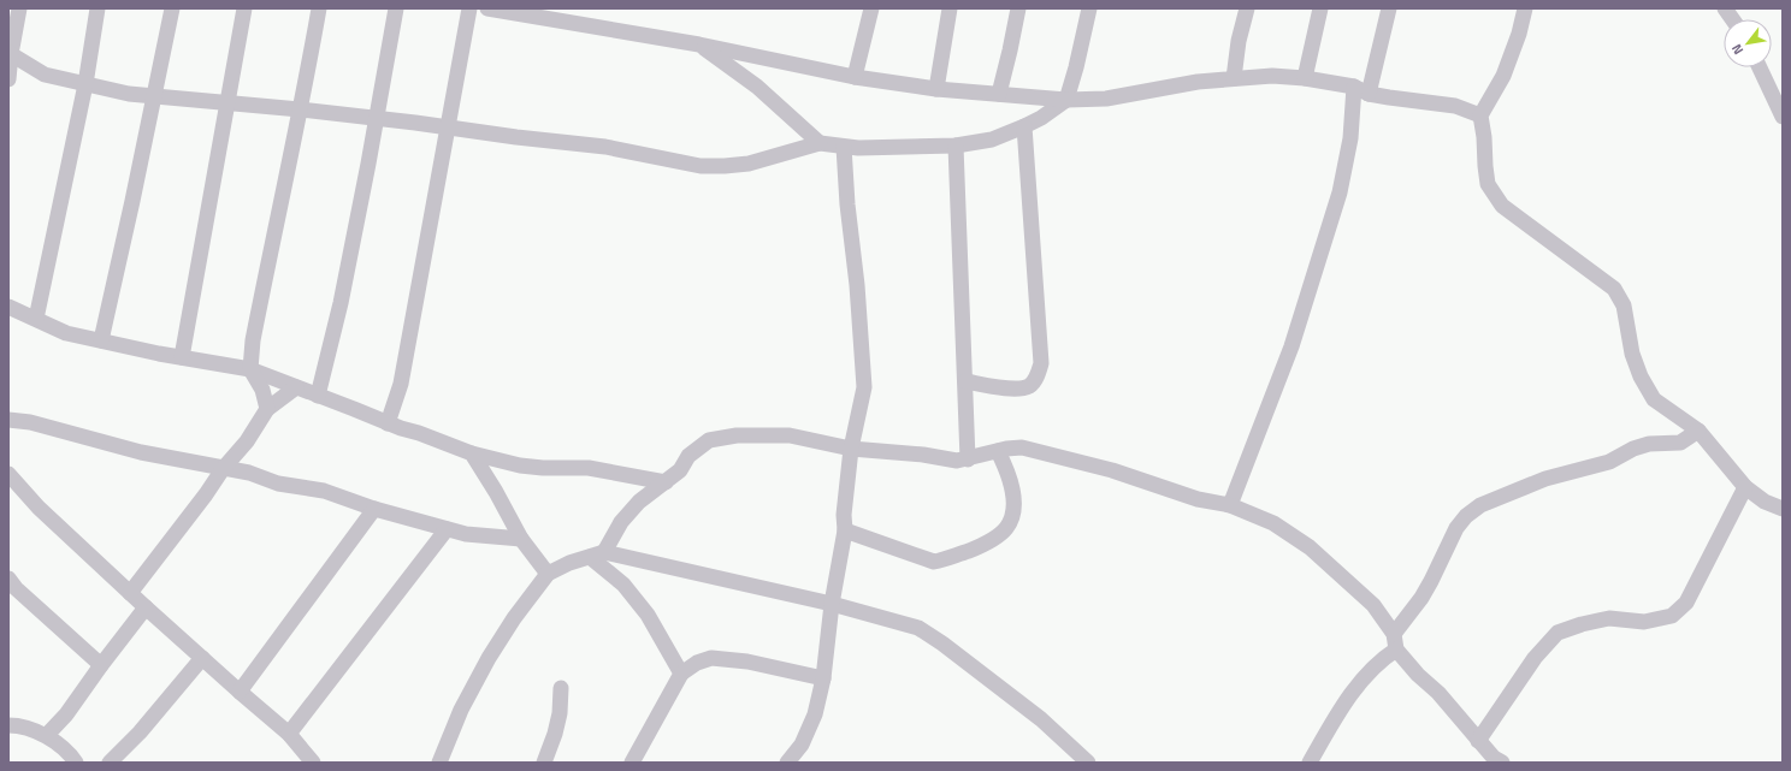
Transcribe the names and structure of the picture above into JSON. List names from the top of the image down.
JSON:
{
  "north": "bottom left"
}
